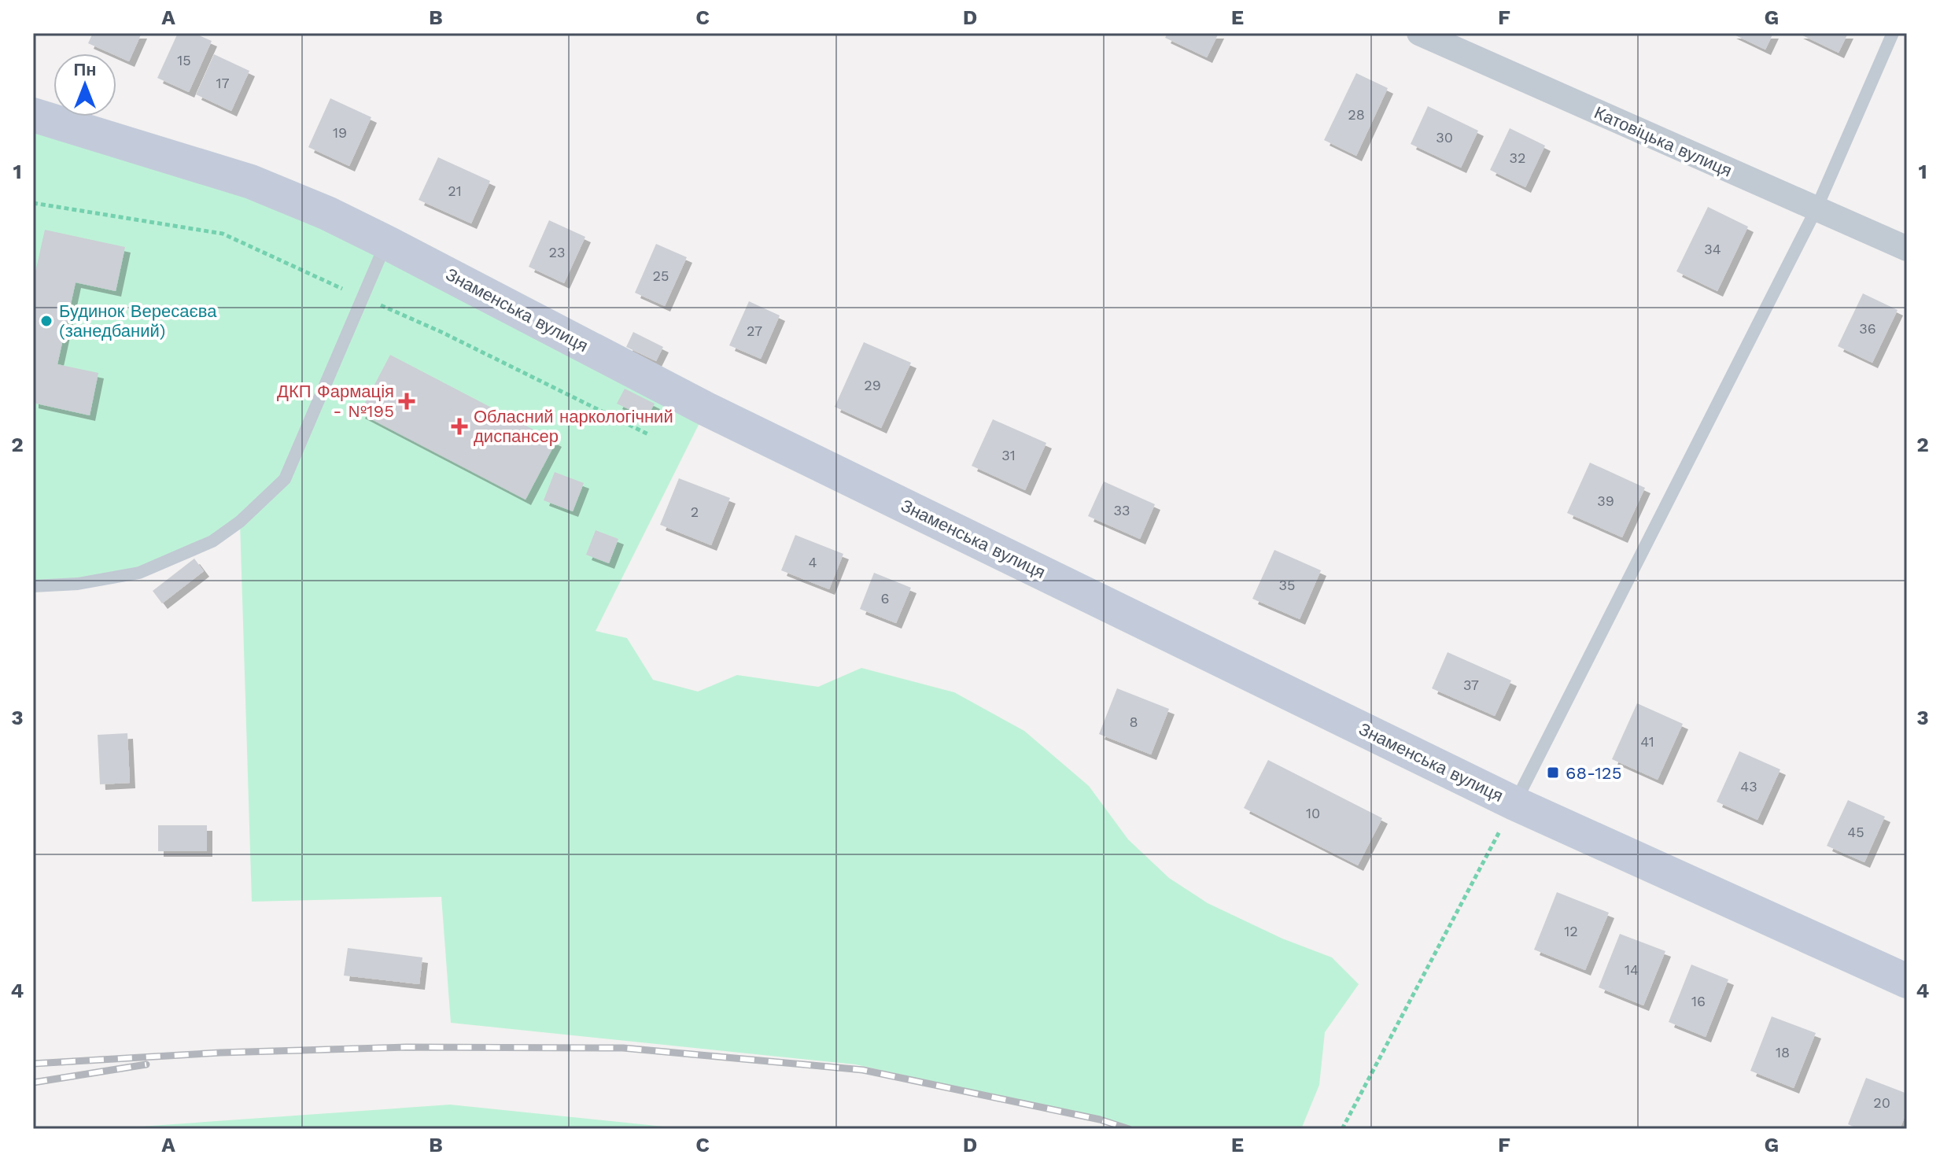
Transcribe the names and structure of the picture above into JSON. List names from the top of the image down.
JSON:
{
  "streets": {
    "main road": ["Знаменська вулиця"],
    "street": ["Катовіцька вулиця"]
  },
  "places": {
    "other": ["Будинок Вересаєва (занедбаний)"],
    "health": ["ДКП Фармація - №195", "Обласний наркологічний диспансер"],
    "transit": ["68-125"]
  },
  "house_numbers": [
    "15",
    "17",
    "28",
    "19",
    "30",
    "32",
    "21",
    "34",
    "23",
    "25",
    "36",
    "27",
    "29",
    "31",
    "39",
    "33",
    "2",
    "4",
    "35",
    "6",
    "37",
    "8",
    "41",
    "43",
    "10",
    "45",
    "12",
    "14",
    "16",
    "18",
    "20"
  ],
  "north": "top",
  "grid": {
    "columns": [
      "A",
      "B",
      "C",
      "D",
      "E",
      "F",
      "G"
    ],
    "rows": [
      "1",
      "2",
      "3",
      "4"
    ]
  }
}
